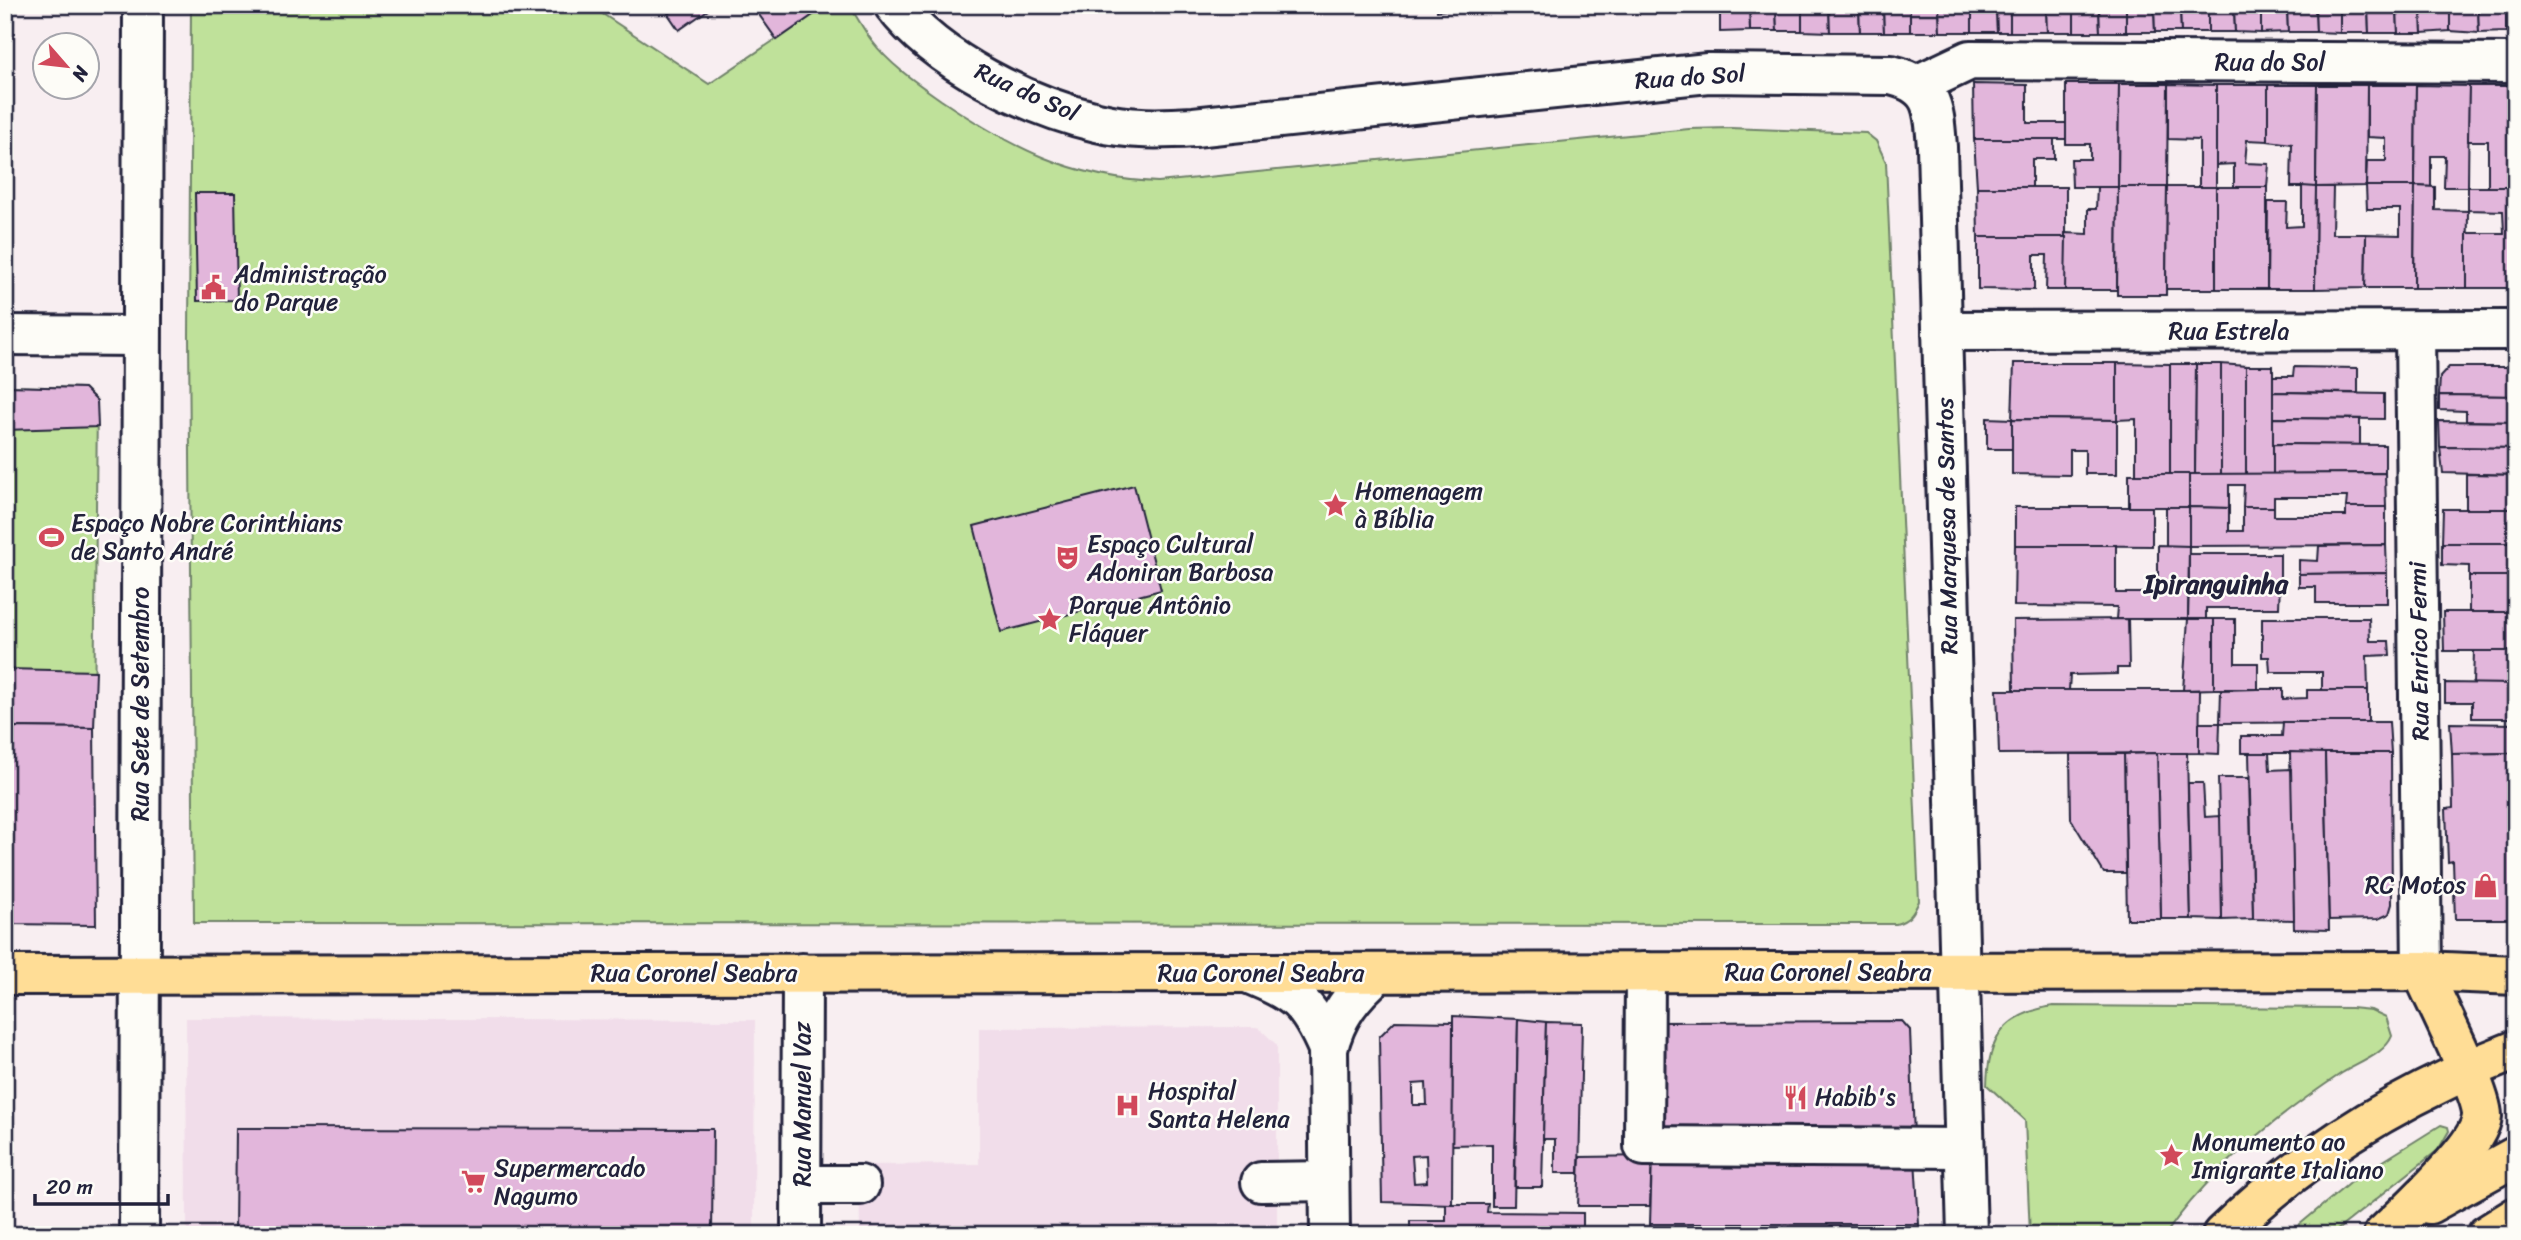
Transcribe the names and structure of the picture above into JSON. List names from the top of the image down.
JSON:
{
  "streets": {
    "main road": ["Rua Coronel Seabra"],
    "street": [
      "Rua do Sol",
      "Rua Estrela",
      "Rua Marquesa de Santos",
      "Rua Enrico Fermi",
      "Rua Sete de Setembro",
      "Rua Manuel Vaz"
    ]
  },
  "crossings": [
    ["Rua do Sol", "Rua Marquesa de Santos"],
    ["Rua Estrela", "Rua Marquesa de Santos"],
    ["Rua Estrela", "Rua Enrico Fermi"],
    ["Rua Marquesa de Santos", "Rua Coronel Seabra"],
    ["Rua Enrico Fermi", "Rua Coronel Seabra"],
    ["Rua Sete de Setembro", "Rua Coronel Seabra"],
    ["Rua Coronel Seabra", "Rua Manuel Vaz"]
  ],
  "districts": ["Ipiranguinha"],
  "places": {
    "public building": ["Administração do Parque"],
    "place": ["Homenagem à Bíblia", "Parque Antônio Fláquer", "Monumento ao Imigrante Italiano"],
    "sports": ["Espaço Nobre Corinthians de Santo André"],
    "theatre": ["Espaço Cultural Adoniran Barbosa"],
    "shop": ["RC Motos"],
    "restaurant": ["Habib's"],
    "hospital": ["Hospital Santa Helena"],
    "supermarket": ["Supermercado Nagumo"]
  },
  "scale_bar": "20 m",
  "north": "bottom right"
}
